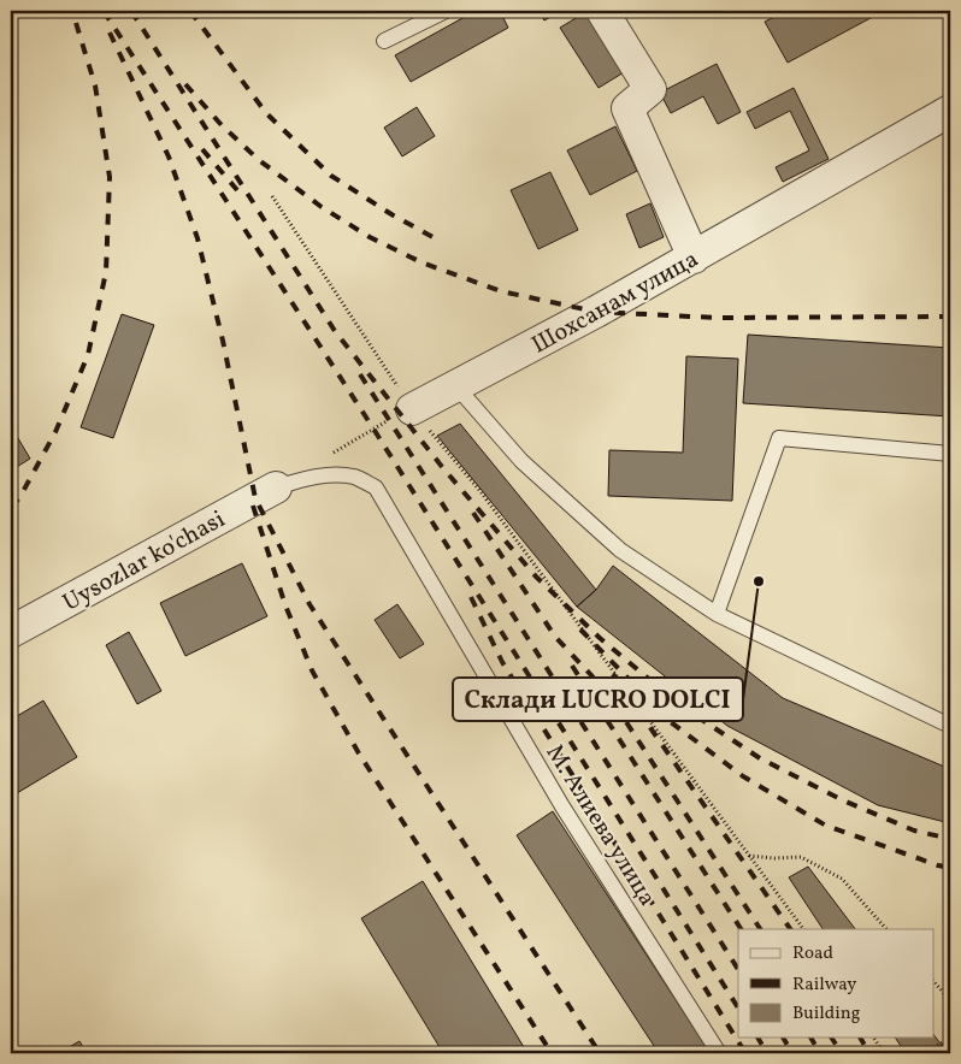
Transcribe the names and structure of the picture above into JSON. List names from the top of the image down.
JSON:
{
  "streets": {
    "street": ["Шохсанам улица", "Uysozlar ko'chasi"],
    "lane": ["М. Алиева улица"]
  },
  "crossings": [
    ["Uysozlar ko'chasi", "М. Алиева улица"]
  ],
  "places": ["Склади LUCRO DOLCI"],
  "legend": ["Road", "Railway", "Building"]
}
